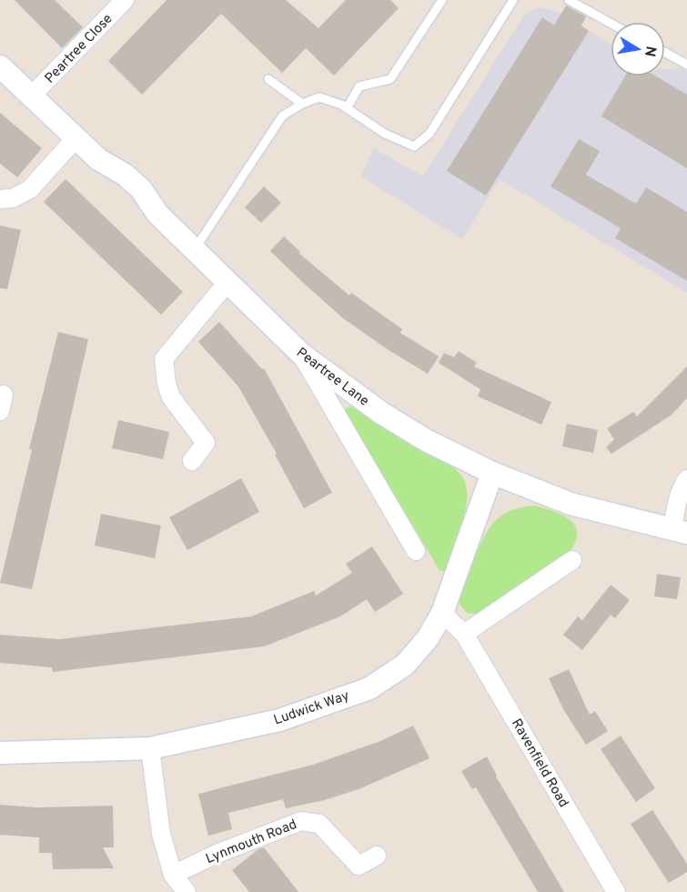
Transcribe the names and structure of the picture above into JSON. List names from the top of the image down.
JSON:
{
  "streets": {
    "street": [
      "Peartree Close",
      "Peartree Lane",
      "Ludwick Way",
      "Ravenfield Road",
      "Lynmouth Road"
    ]
  },
  "crossings": [
    ["Peartree Close", "Peartree Lane"],
    ["Peartree Lane", "Ludwick Way"],
    ["Ludwick Way", "Ravenfield Road"]
  ],
  "north": "right"
}
